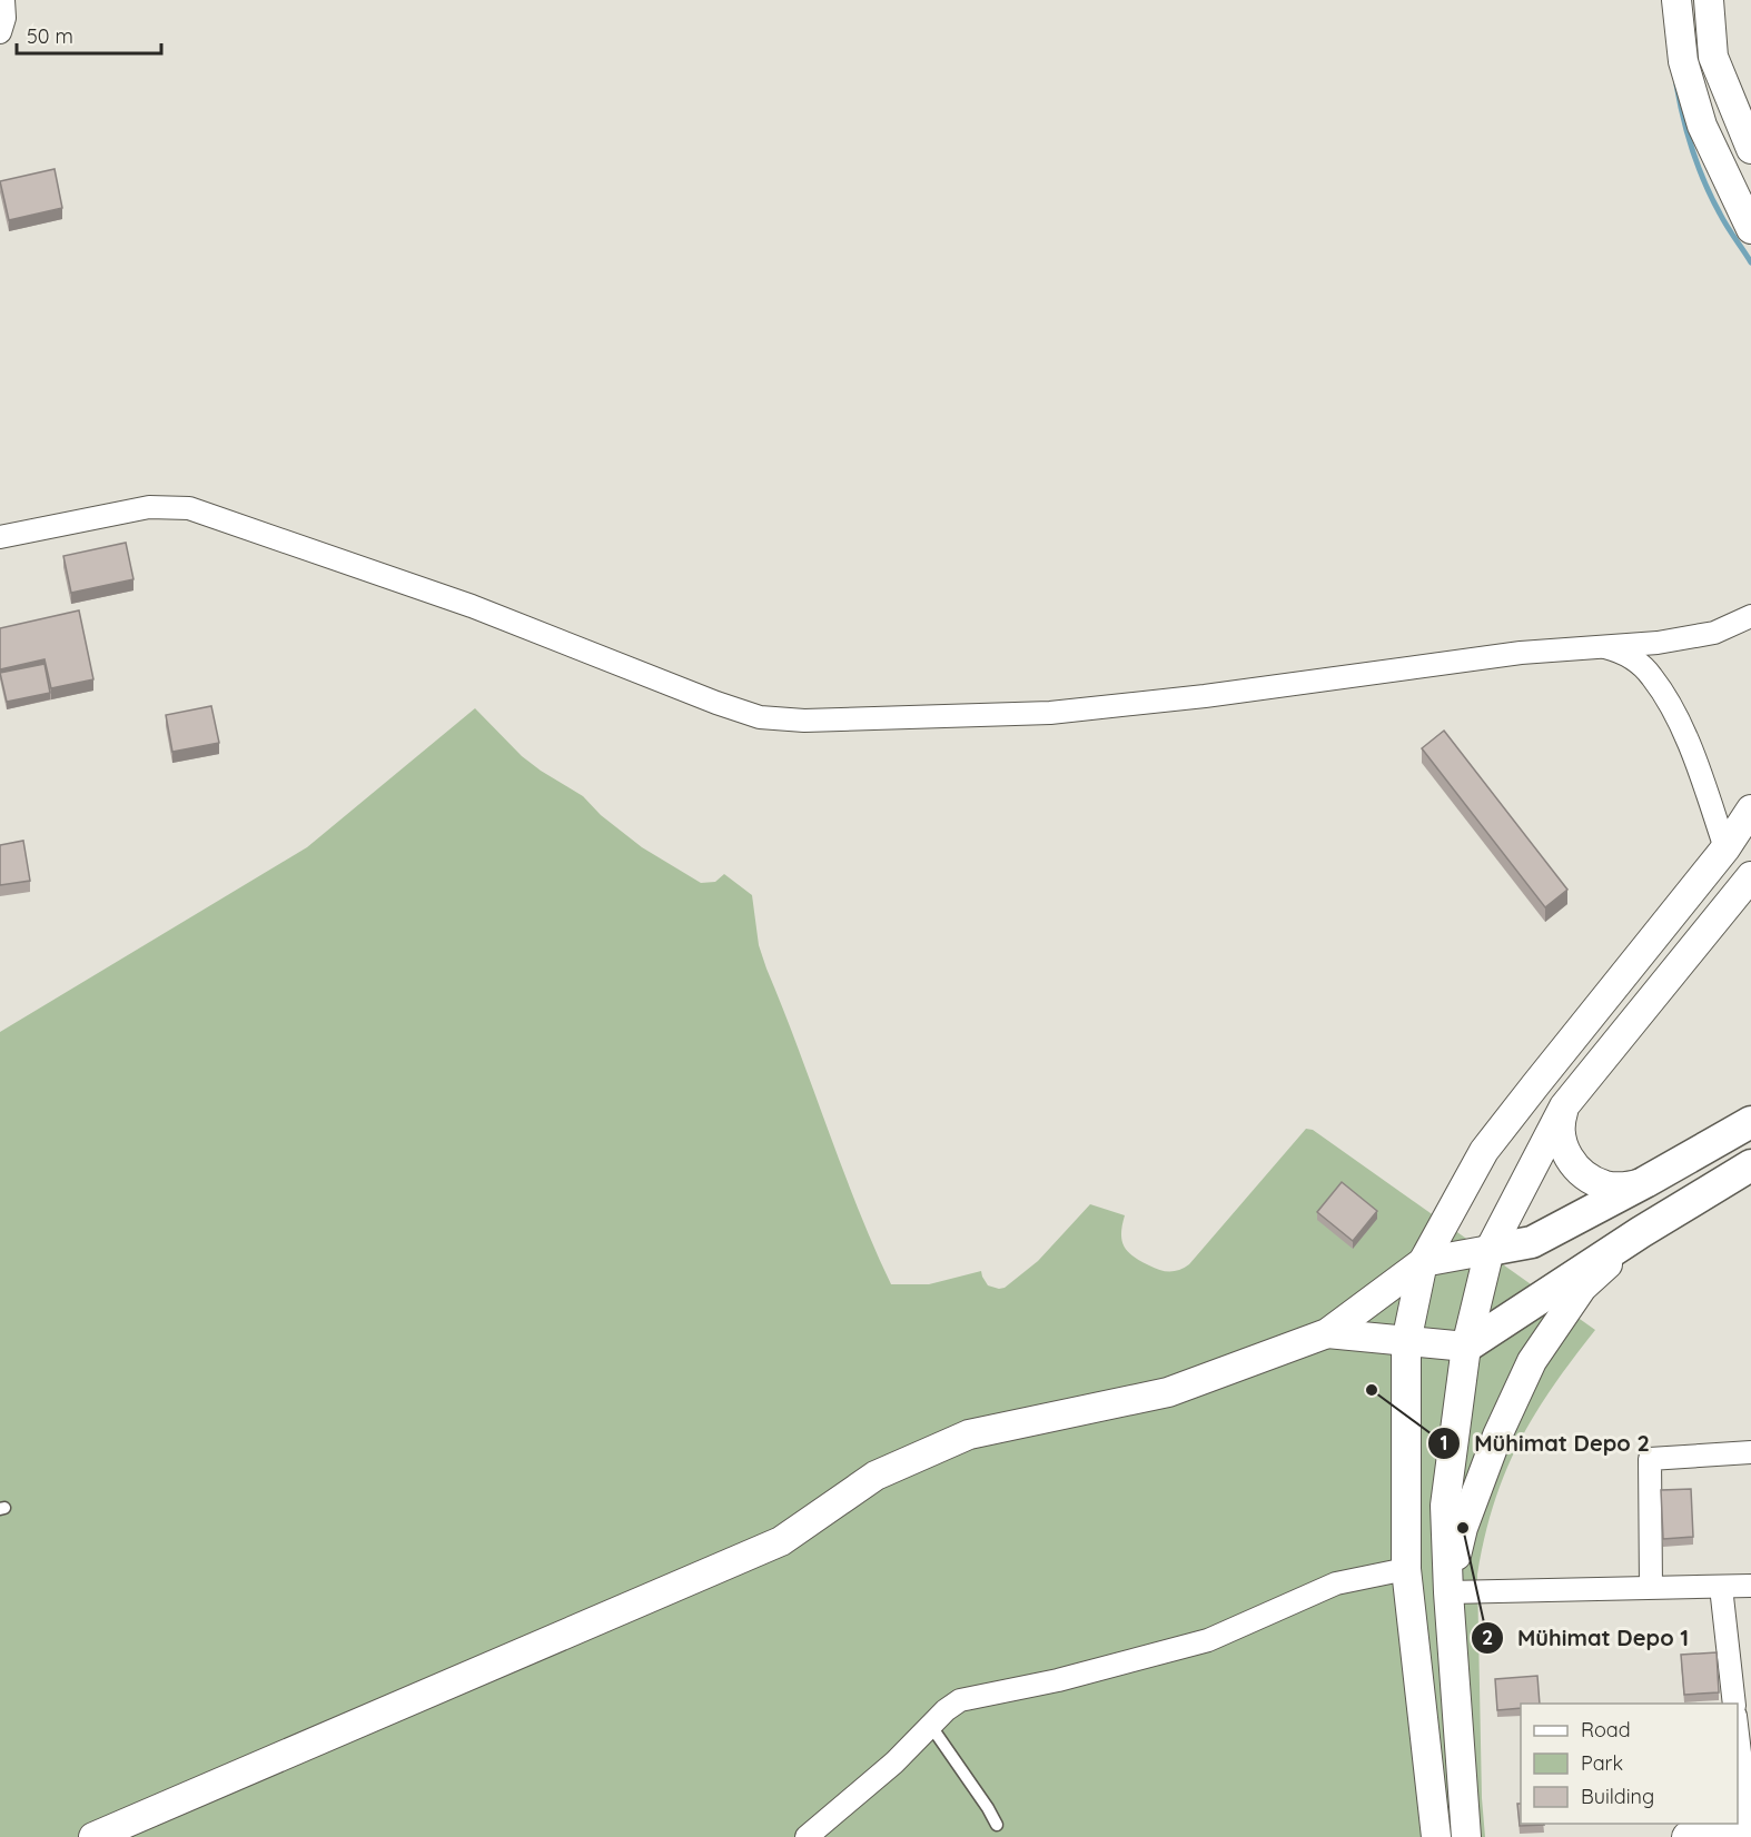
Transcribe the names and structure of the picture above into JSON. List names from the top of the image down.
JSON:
{
  "places": ["Mühimat Depo 2", "Mühimat Depo 1"],
  "legend": ["Road", "Park", "Building"],
  "scale_bar": "50 m"
}
